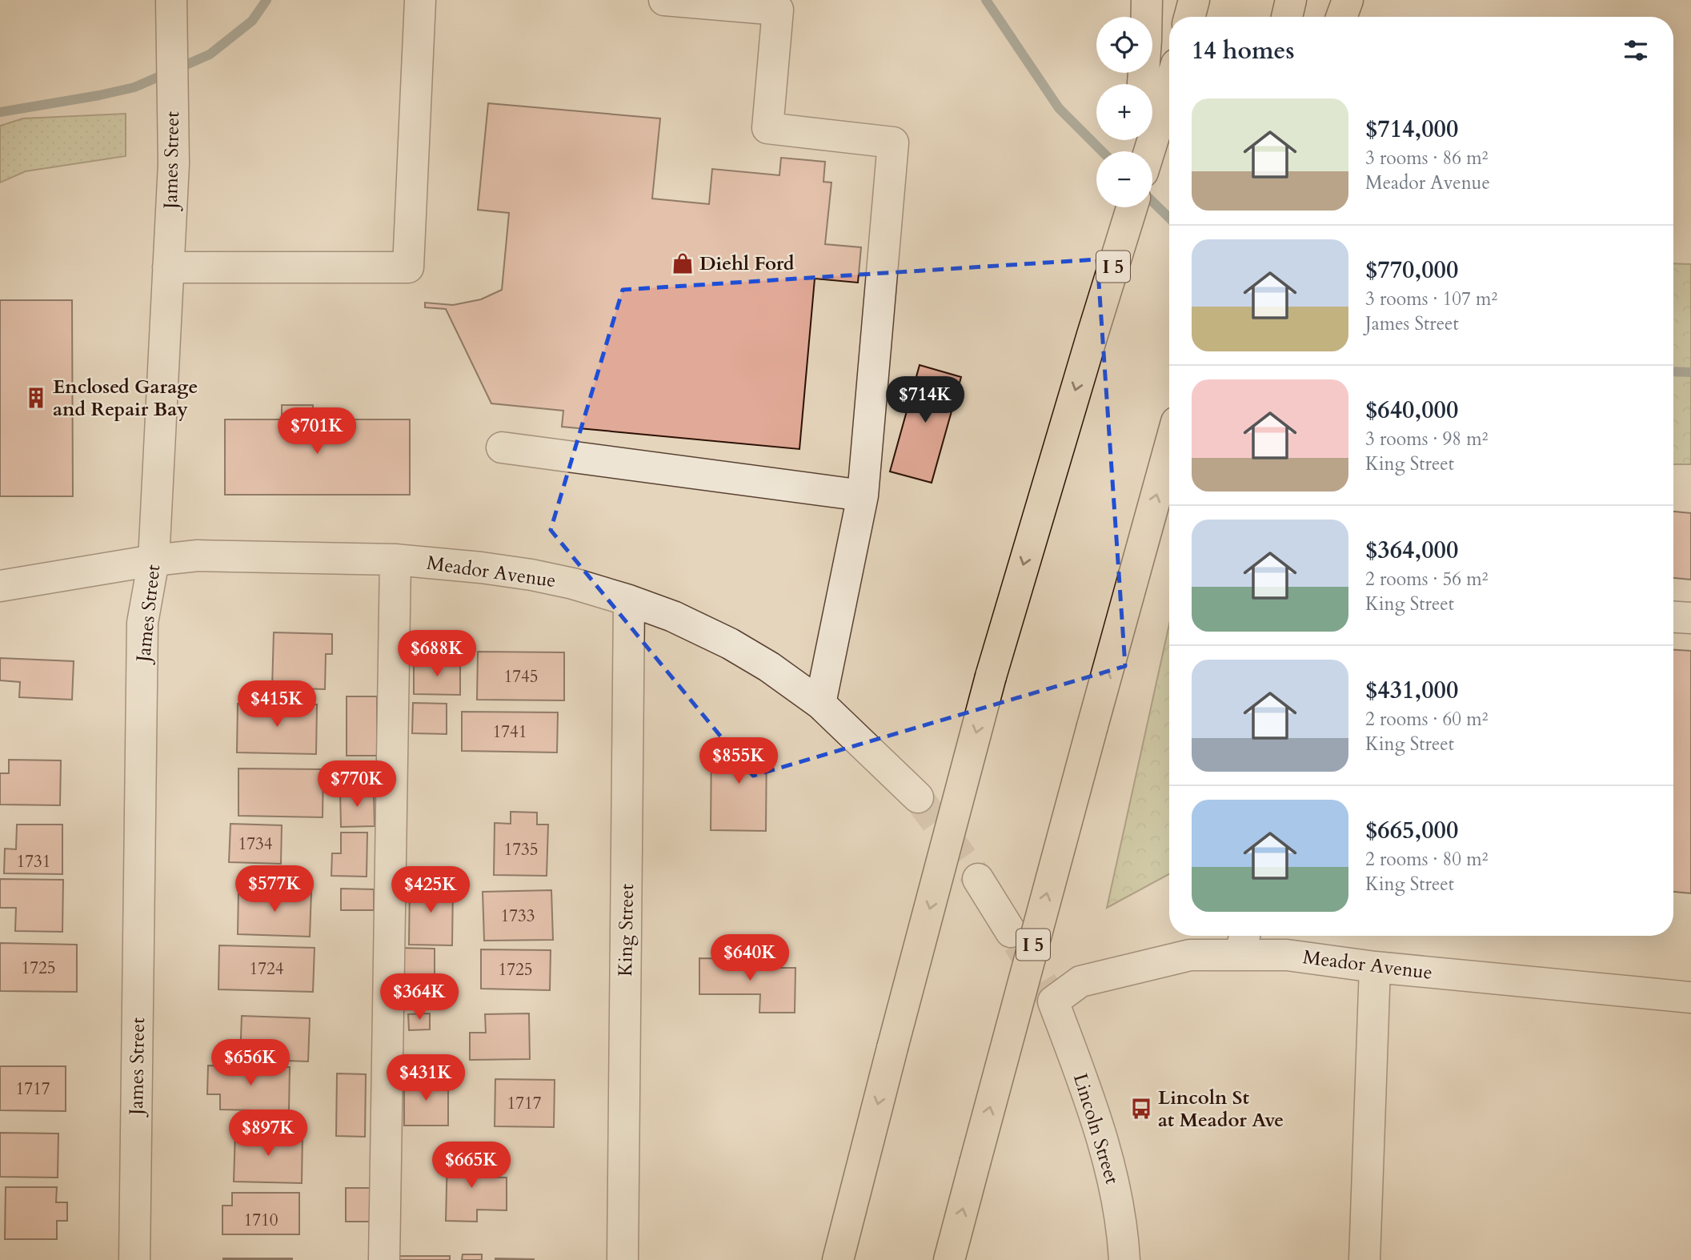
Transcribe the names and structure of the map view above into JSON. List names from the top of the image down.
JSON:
{
  "streets": {
    "highway": ["I 5"],
    "street": [
      "James Street",
      "Meador Avenue",
      "King Street",
      "Lincoln Street"
    ]
  },
  "crossings": [
    ["James Street", "Meador Avenue"],
    ["Meador Avenue", "King Street"],
    ["Meador Avenue", "Lincoln Street"]
  ],
  "places": {
    "shop": ["Diehl Ford"],
    "building": ["Enclosed Garage and Repair Bay"],
    "bus stop": ["Lincoln St at Meador Ave"]
  },
  "house_numbers": [
    "1745",
    "1741",
    "1734",
    "1735",
    "1731",
    "1733",
    "1725",
    "1724",
    "1725",
    "1717",
    "1717",
    "1710"
  ],
  "page": {
    "map_buttons": ["+", "−"],
    "heading": "14 homes",
    "list": [
      {
        "name": "$714,000",
        "note": "3 rooms · 86 m² · Meador Avenue"
      },
      {
        "name": "$770,000",
        "note": "3 rooms · 107 m² · James Street"
      },
      {
        "name": "$640,000",
        "note": "3 rooms · 98 m² · King Street"
      },
      {
        "name": "$364,000",
        "note": "2 rooms · 56 m² · King Street"
      },
      {
        "name": "$431,000",
        "note": "2 rooms · 60 m² · King Street"
      },
      {
        "name": "$665,000",
        "note": "2 rooms · 80 m² · King Street"
      }
    ],
    "price": [
      "$714K",
      "$701K",
      "$688K",
      "$415K",
      "$855K",
      "$770K",
      "$577K",
      "$425K",
      "$640K",
      "$364K",
      "$656K",
      "$431K",
      "$897K",
      "$665K"
    ]
  }
}
